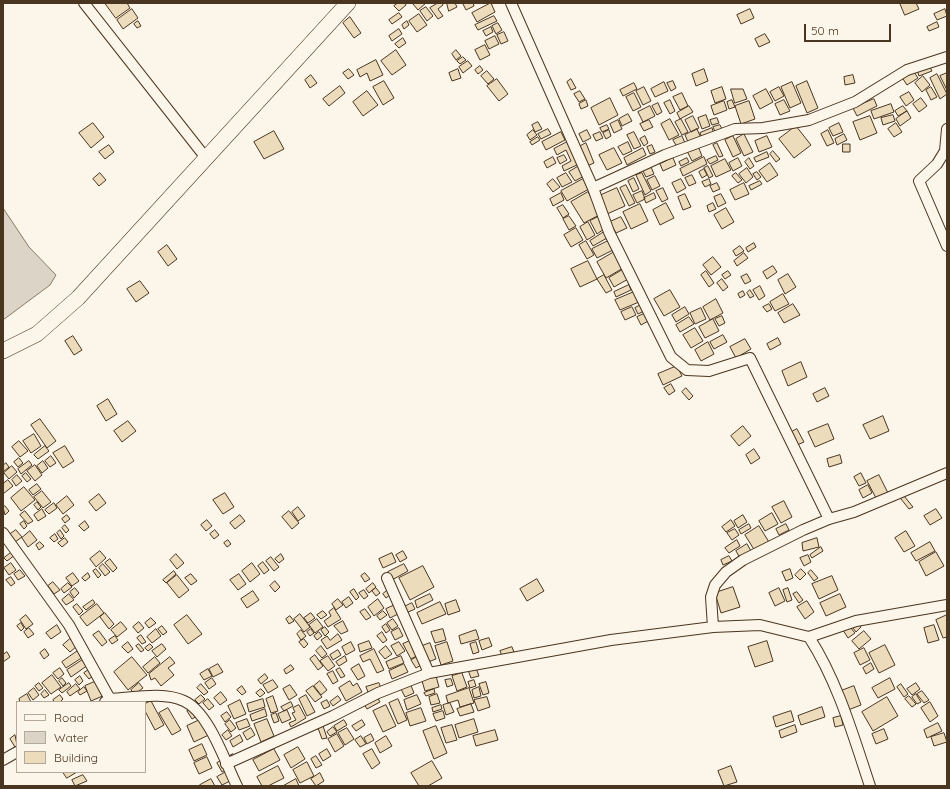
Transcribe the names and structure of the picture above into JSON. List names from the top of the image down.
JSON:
{
  "legend": ["Road", "Water", "Building"],
  "scale_bar": "50 m"
}
